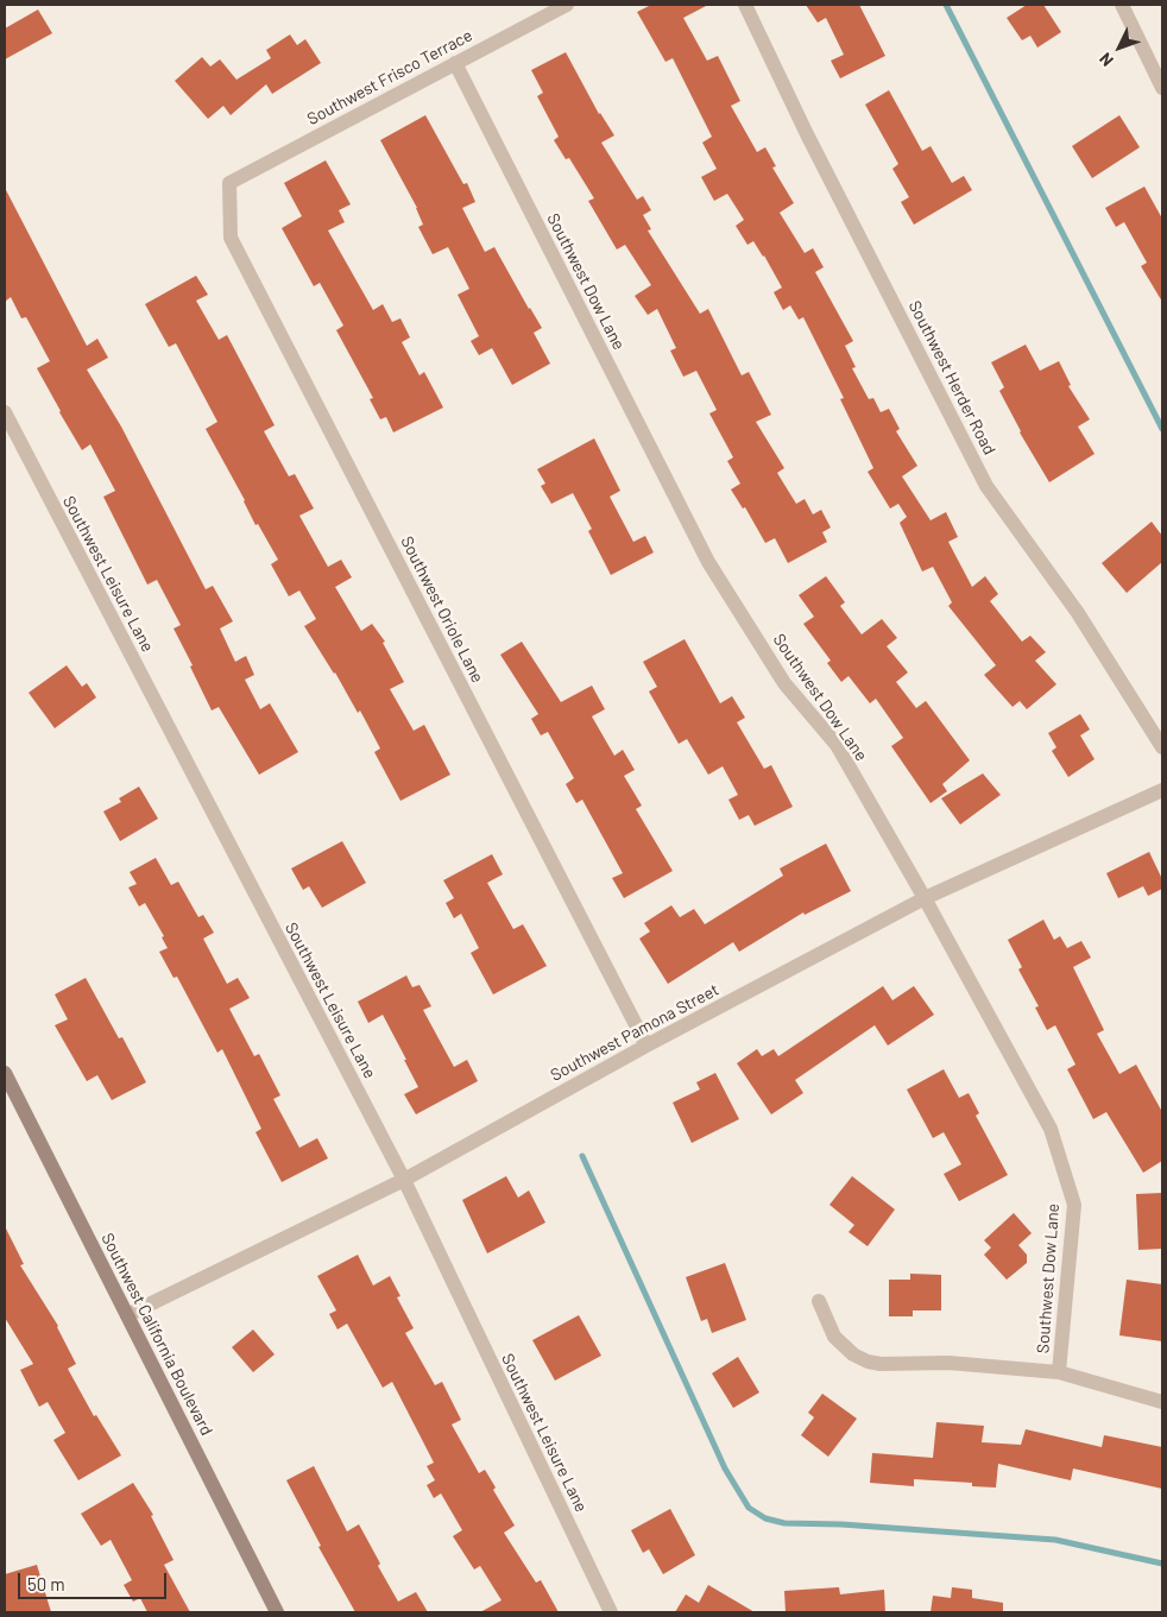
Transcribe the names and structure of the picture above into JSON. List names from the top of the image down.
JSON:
{
  "streets": {
    "street": [
      "Southwest Frisco Terrace",
      "Southwest Dow Lane",
      "Southwest Herder Road",
      "Southwest Leisure Lane",
      "Southwest Oriole Lane",
      "Southwest Pamona Street",
      "Southwest California Boulevard"
    ]
  },
  "crossings": [
    ["Southwest Frisco Terrace", "Southwest Dow Lane"],
    ["Southwest Frisco Terrace", "Southwest Oriole Lane"],
    ["Southwest Dow Lane", "Southwest Pamona Street"],
    ["Southwest Leisure Lane", "Southwest Pamona Street"],
    ["Southwest Oriole Lane", "Southwest Pamona Street"],
    ["Southwest Pamona Street", "Southwest California Boulevard"]
  ],
  "scale_bar": "50 m",
  "north": "bottom left"
}
